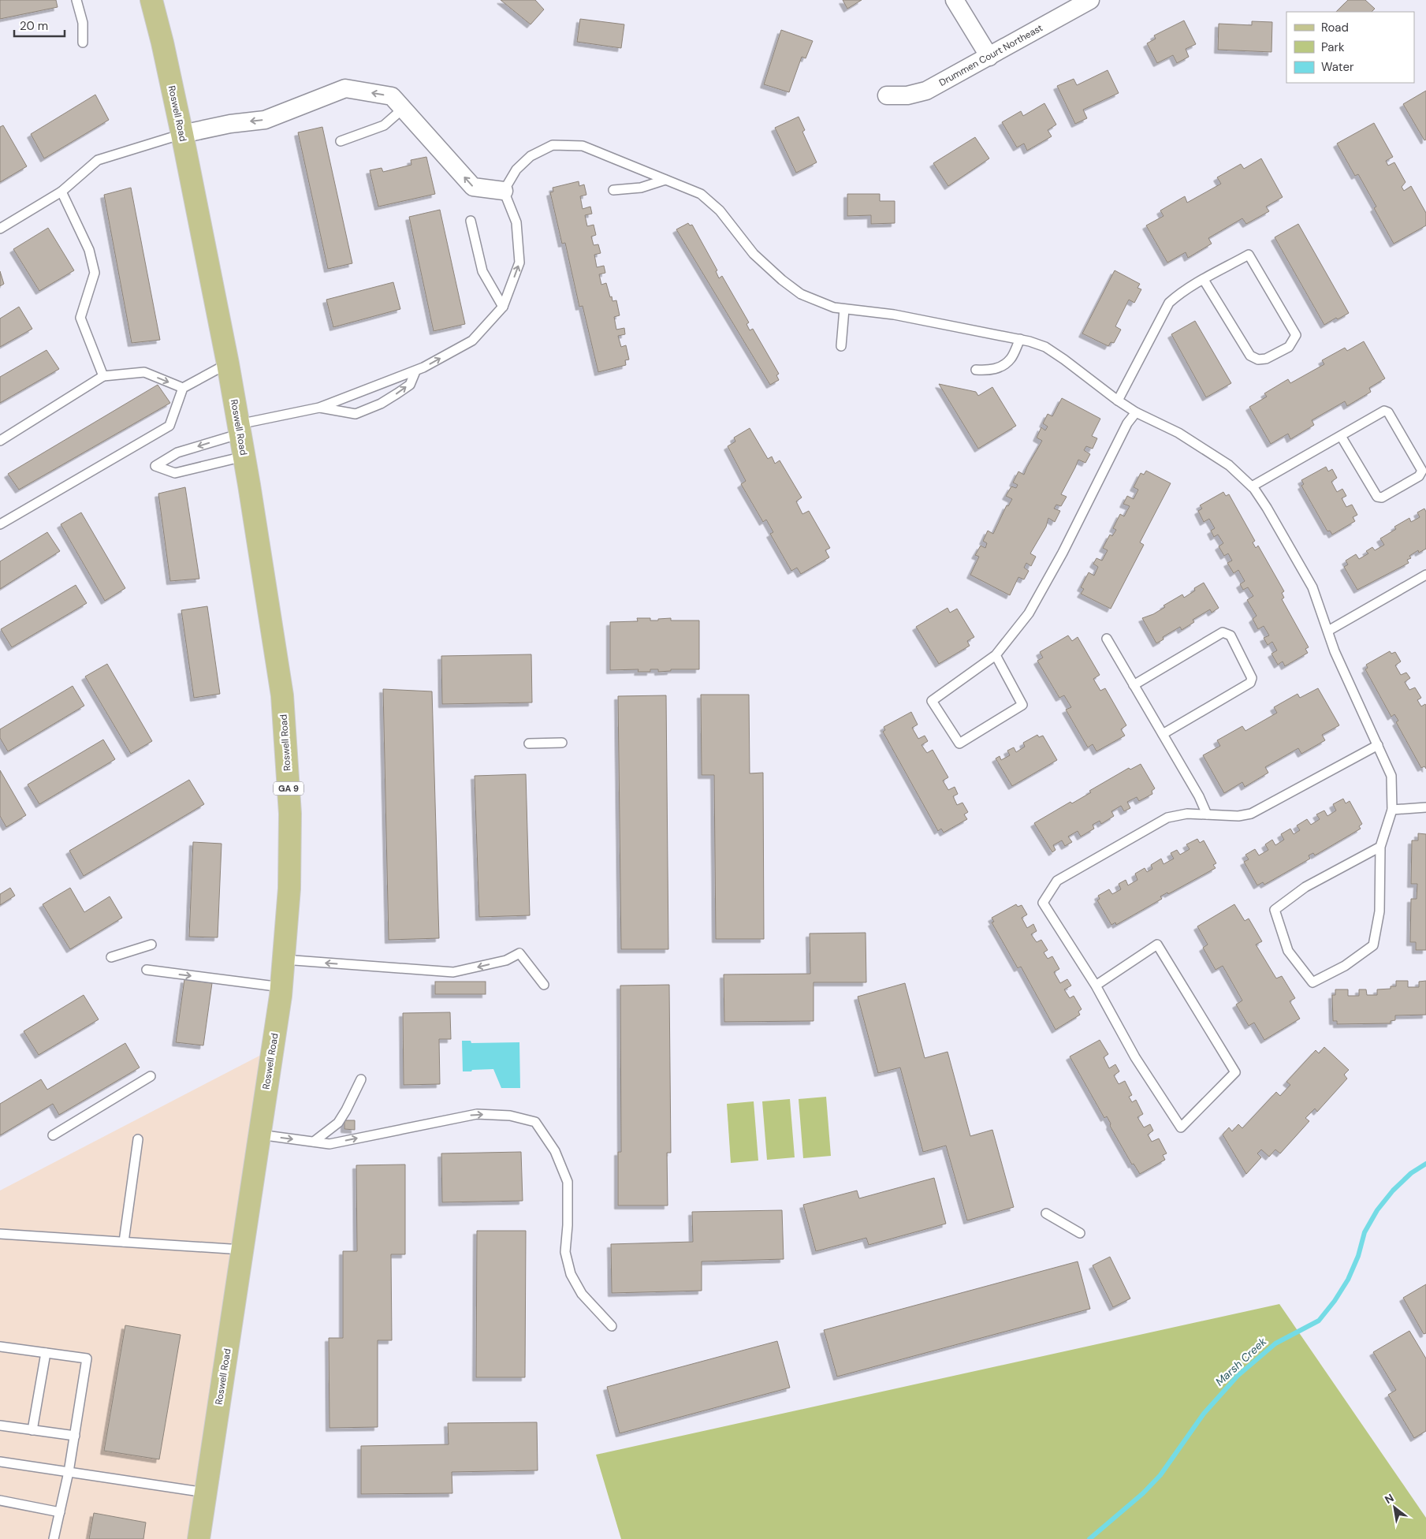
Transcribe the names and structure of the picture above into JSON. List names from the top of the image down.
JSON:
{
  "streets": {
    "main road": ["Roswell Road", "GA 9"],
    "street": ["Drummen Court Northeast"]
  },
  "water": ["Marsh Creek"],
  "legend": ["Road", "Park", "Water"],
  "scale_bar": "20 m",
  "north": "top left"
}
